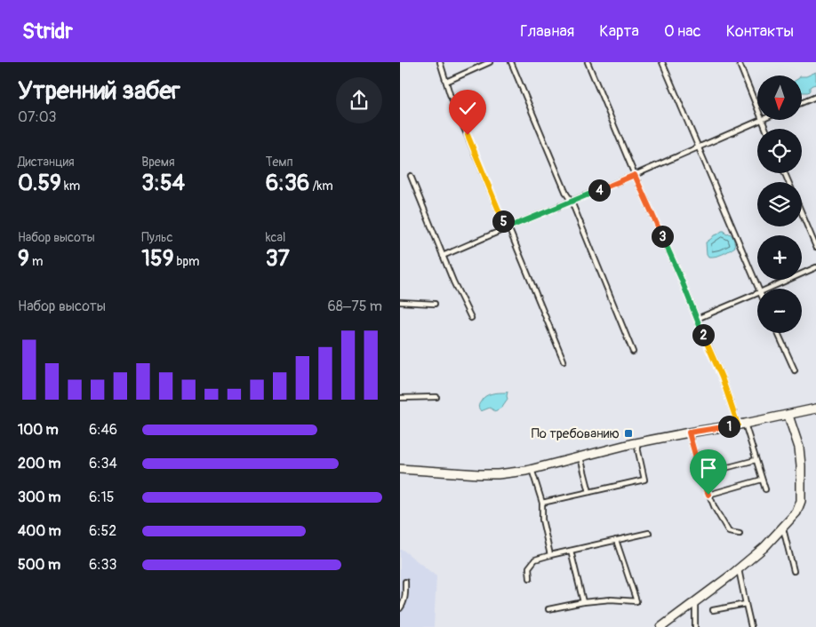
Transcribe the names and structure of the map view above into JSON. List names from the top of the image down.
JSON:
{
  "places": {
    "transit": ["По требованию"]
  },
  "north": "bottom",
  "page": {
    "header": "Stridr",
    "nav": [
      "Главная",
      "Карта",
      "О нас",
      "Контакты"
    ],
    "heading": ["Утренний забег", "07:03"],
    "map_buttons": ["+", "−"],
    "stats": [
      ["Дистанция", "0.59 km"],
      ["Время", "3:54"],
      ["Темп", "6:36 /km"],
      ["Набор высоты", "9 m"],
      ["Пульс", "159 bpm"],
      ["kcal", "37"]
    ],
    "pins": [
      "4",
      "5",
      "3",
      "2",
      "1"
    ],
    "chart": ["Набор высоты", "68–75 m"],
    "list": [
      {
        "name": "100 m",
        "note": "6:46"
      },
      {
        "name": "200 m",
        "note": "6:34"
      },
      {
        "name": "300 m",
        "note": "6:15"
      },
      {
        "name": "400 m",
        "note": "6:52"
      },
      {
        "name": "500 m",
        "note": "6:33"
      }
    ]
  }
}
